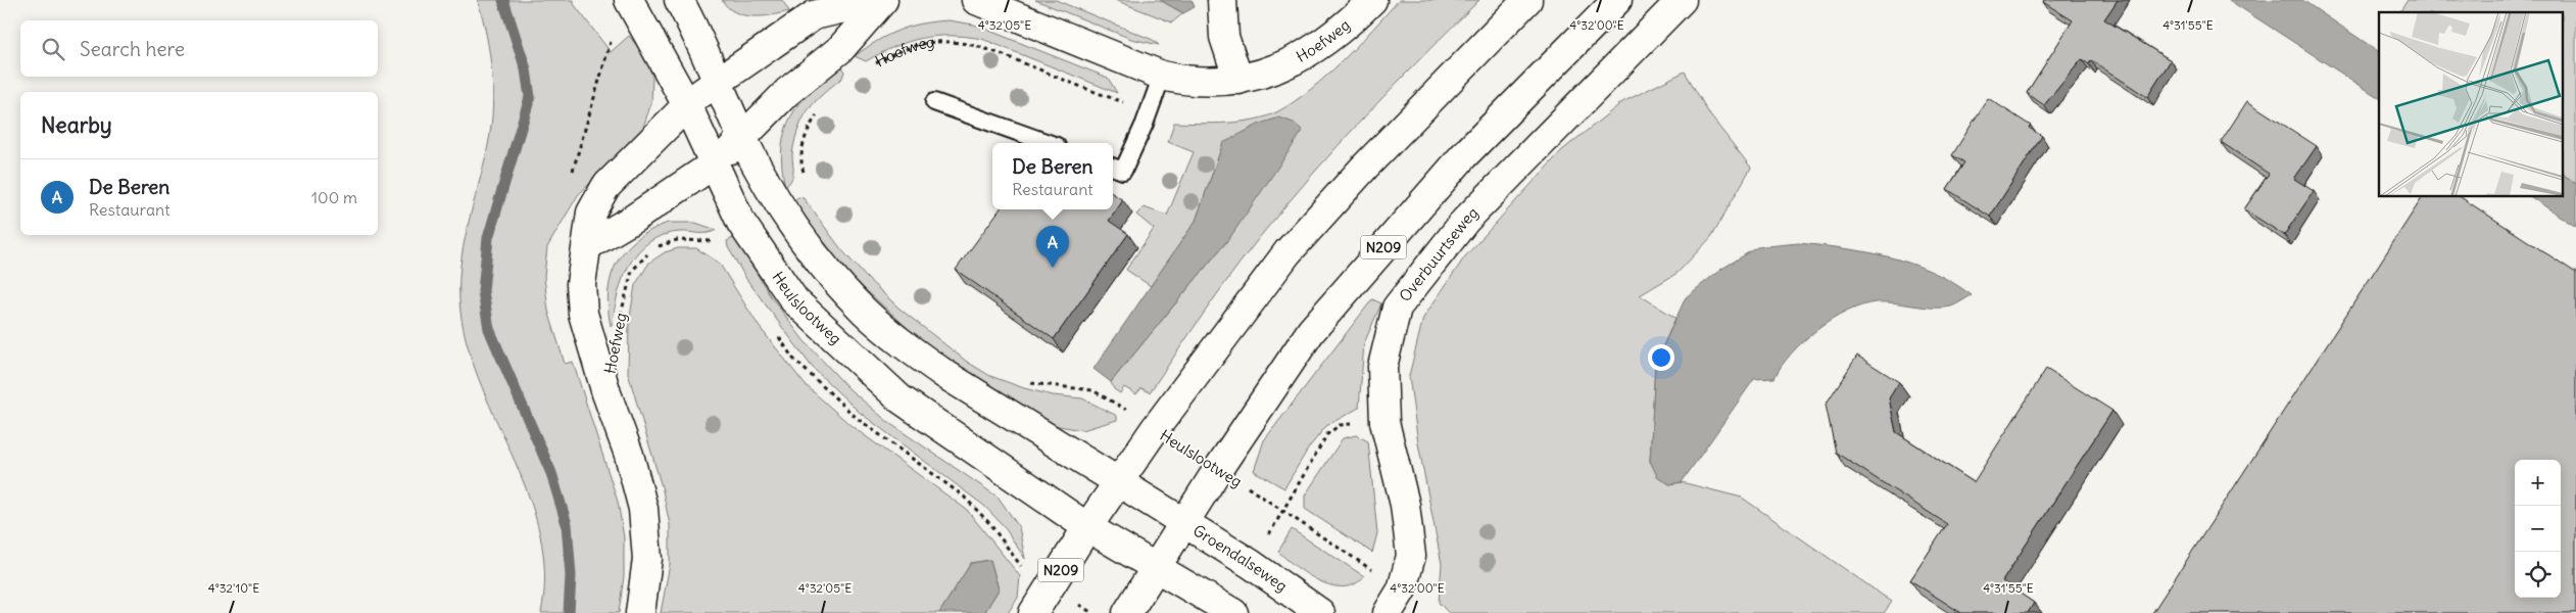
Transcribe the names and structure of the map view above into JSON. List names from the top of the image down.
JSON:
{
  "streets": {
    "street": [
      "Hoefweg",
      "N209",
      "Overbuurtseweg",
      "Heulslootweg",
      "Groendalseweg"
    ]
  },
  "crossings": [
    ["Hoefweg", "Heulslootweg"],
    ["N209", "Heulslootweg"],
    ["N209", "Groendalseweg"]
  ],
  "page": {
    "search": "Search here",
    "heading": "Nearby",
    "popup": ["De Beren", "Restaurant"],
    "list": [
      {
        "mark": "A",
        "name": "De Beren",
        "note": "Restaurant",
        "value": "100 m"
      }
    ],
    "pins": "A",
    "map_buttons": ["+", "−"]
  },
  "coordinates": [
    "4°32'05\"E",
    "4°32'00\"E",
    "4°31'55\"E",
    "4°32'10\"E"
  ]
}
